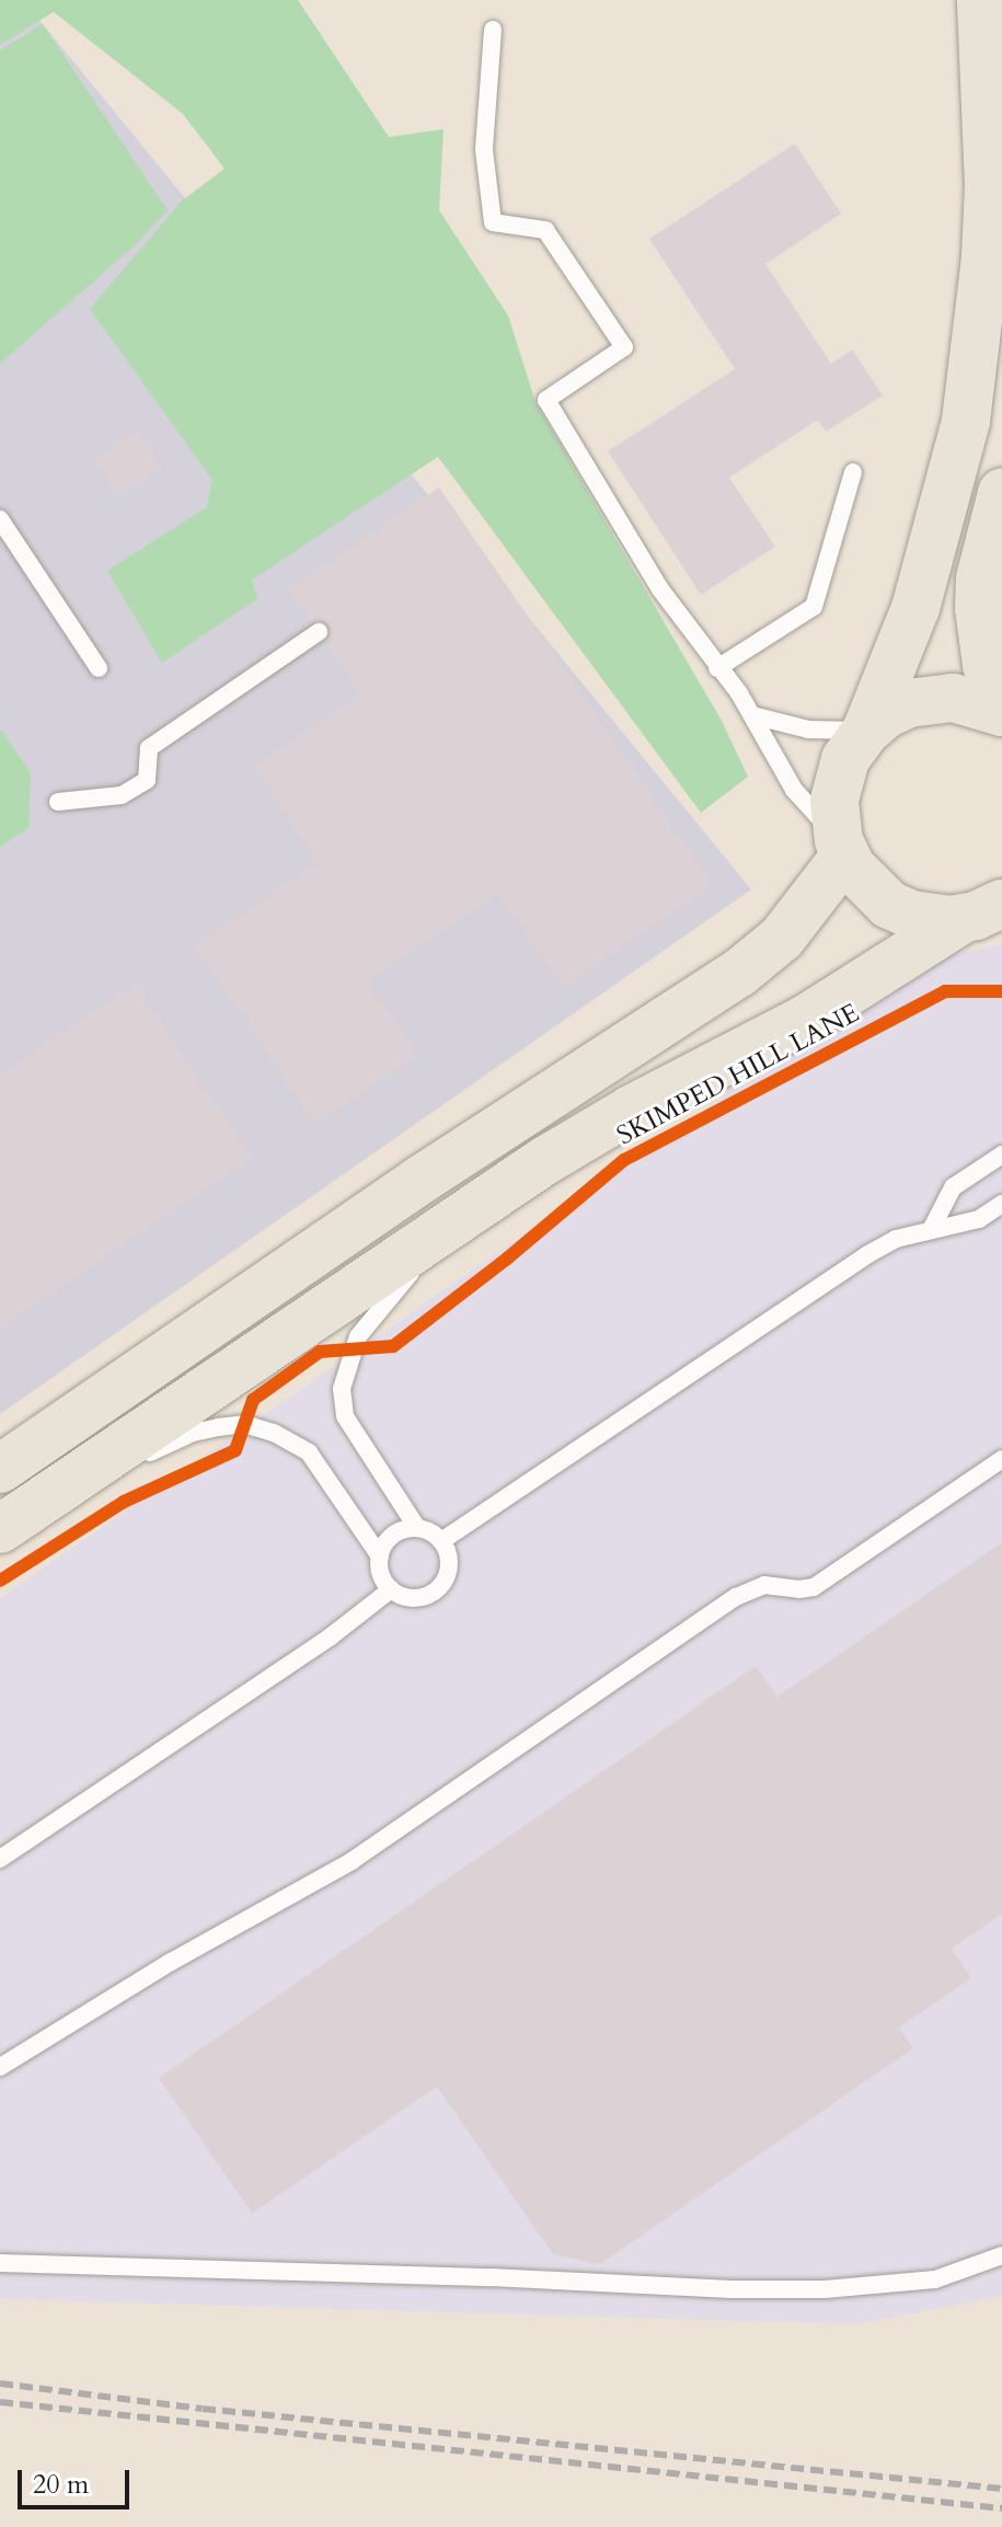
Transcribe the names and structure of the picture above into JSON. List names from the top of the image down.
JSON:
{
  "streets": {
    "main road": ["SKIMPED HILL LANE"]
  },
  "scale_bar": "20 m"
}
